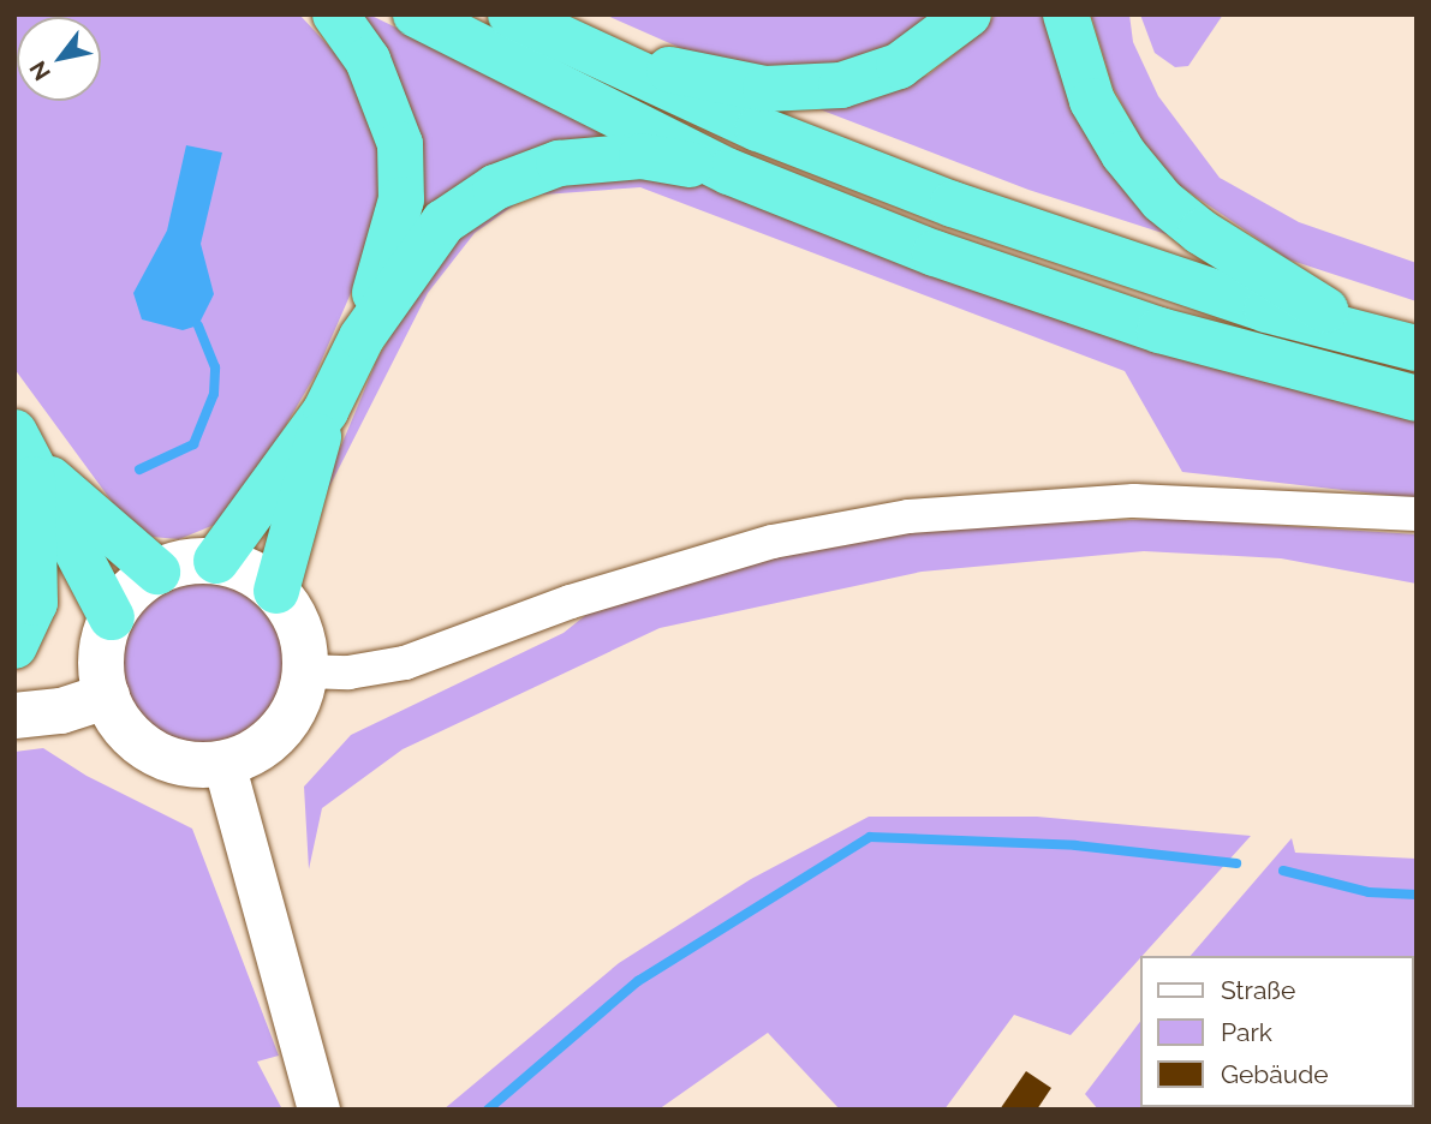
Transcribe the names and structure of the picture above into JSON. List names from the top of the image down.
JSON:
{
  "legend": ["Straße", "Park", "Gebäude"],
  "north": "bottom left"
}
